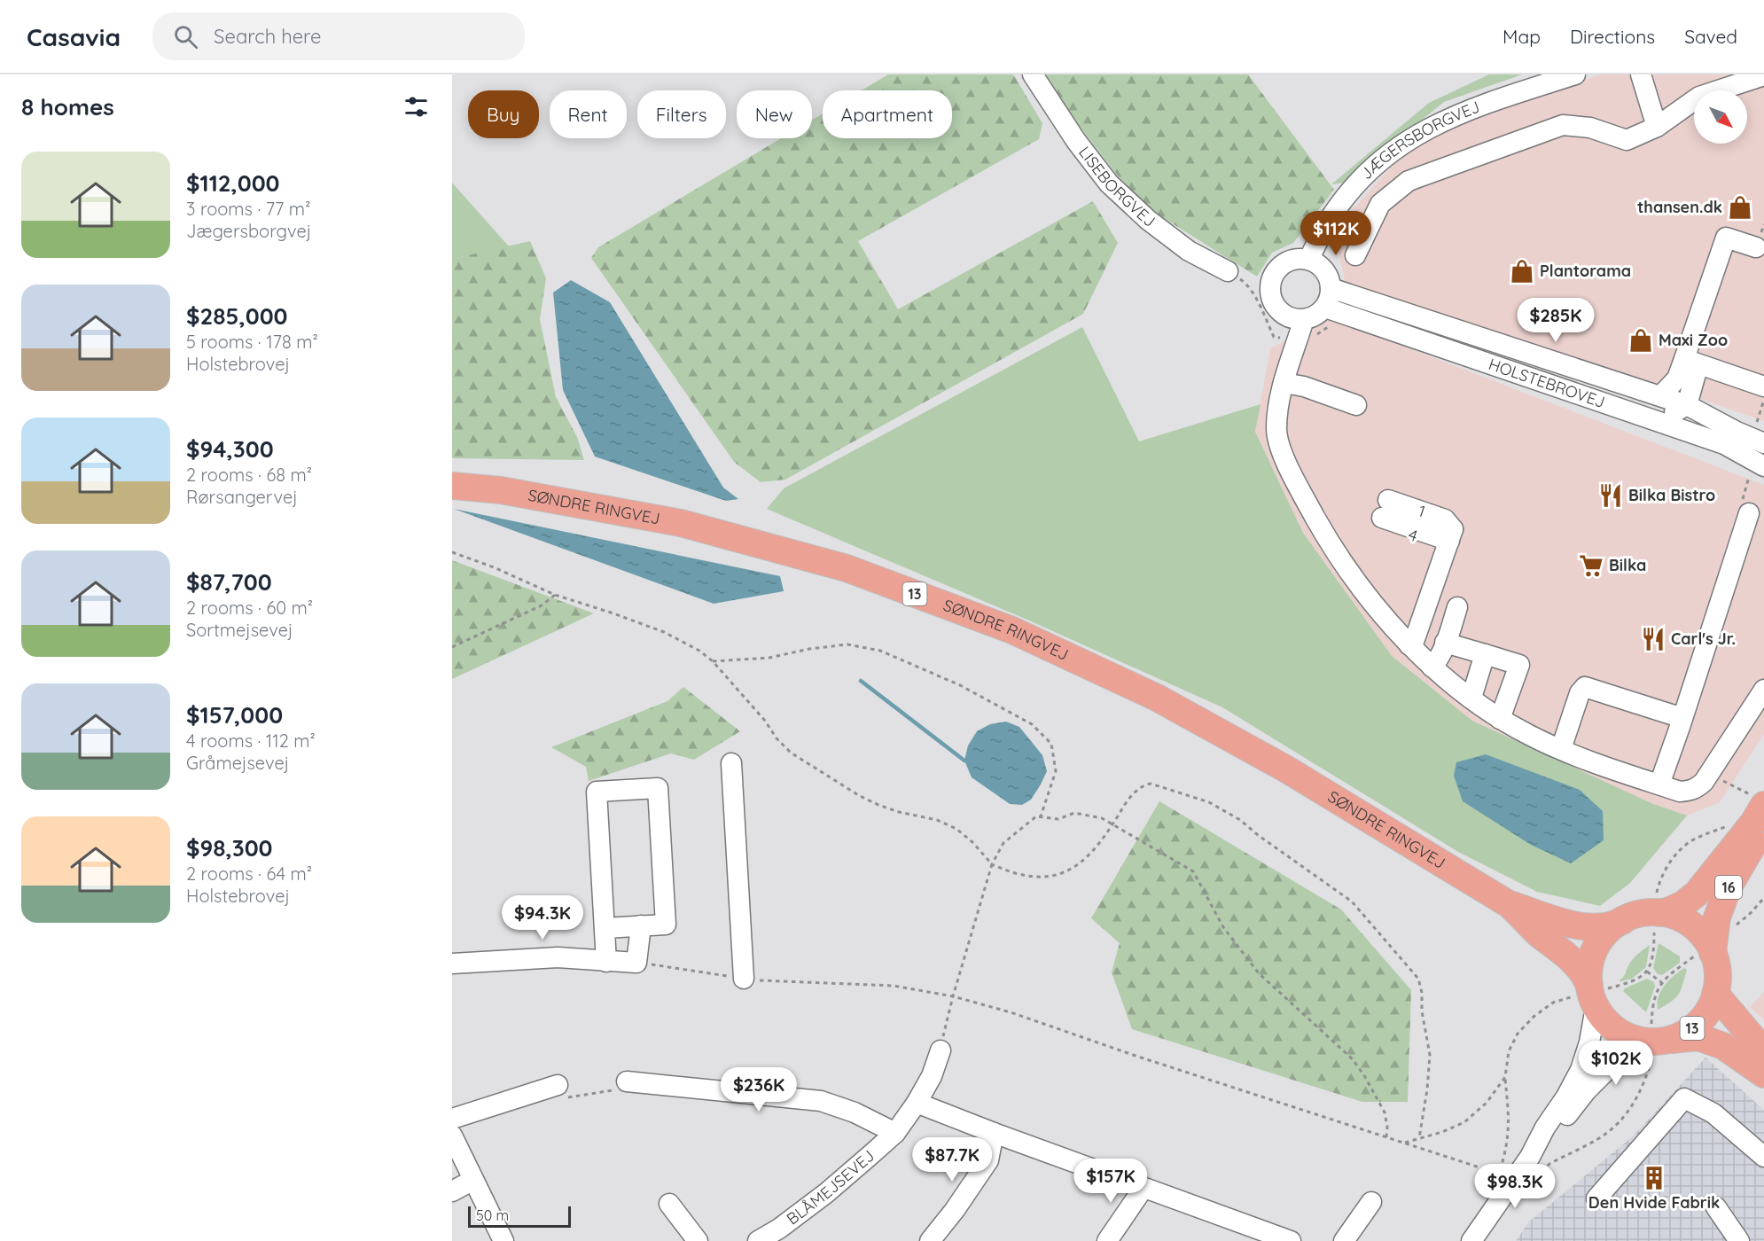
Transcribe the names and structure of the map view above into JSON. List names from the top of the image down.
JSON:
{
  "streets": {
    "main road": ["SØNDRE RINGVEJ", "13", "16"],
    "street": [
      "JÆGERSBORGVEJ",
      "LISEBORGVEJ",
      "HOLSTEBROVEJ",
      "4",
      "BLÅMEJSEVEJ"
    ]
  },
  "crossings": [
    ["JÆGERSBORGVEJ", "HOLSTEBROVEJ"],
    ["SØNDRE RINGVEJ", "13"],
    ["13", "16"]
  ],
  "places": {
    "shop": ["thansen.dk", "Plantorama", "Maxi Zoo"],
    "restaurant": ["Bilka Bistro", "Carl's Jr."],
    "supermarket": ["Bilka"],
    "building": ["Den Hvide Fabrik"]
  },
  "scale_bar": "50 m",
  "north": "bottom right",
  "page": {
    "header": "Casavia",
    "search": "Search here",
    "nav": ["Map", "Directions", "Saved"],
    "heading": "8 homes",
    "chip": [
      "Buy",
      "Rent",
      "Filters",
      "New",
      "Apartment"
    ],
    "list": [
      {
        "name": "$112,000",
        "note": "3 rooms · 77 m² · Jægersborgvej"
      },
      {
        "name": "$285,000",
        "note": "5 rooms · 178 m² · Holstebrovej"
      },
      {
        "name": "$94,300",
        "note": "2 rooms · 68 m² · Rørsangervej"
      },
      {
        "name": "$87,700",
        "note": "2 rooms · 60 m² · Sortmejsevej"
      },
      {
        "name": "$157,000",
        "note": "4 rooms · 112 m² · Gråmejsevej"
      },
      {
        "name": "$98,300",
        "note": "2 rooms · 64 m² · Holstebrovej"
      }
    ],
    "price": [
      "$112K",
      "$285K",
      "$94.3K",
      "$102K",
      "$236K",
      "$87.7K",
      "$157K",
      "$98.3K"
    ],
    "scale": "50 m"
  }
}
